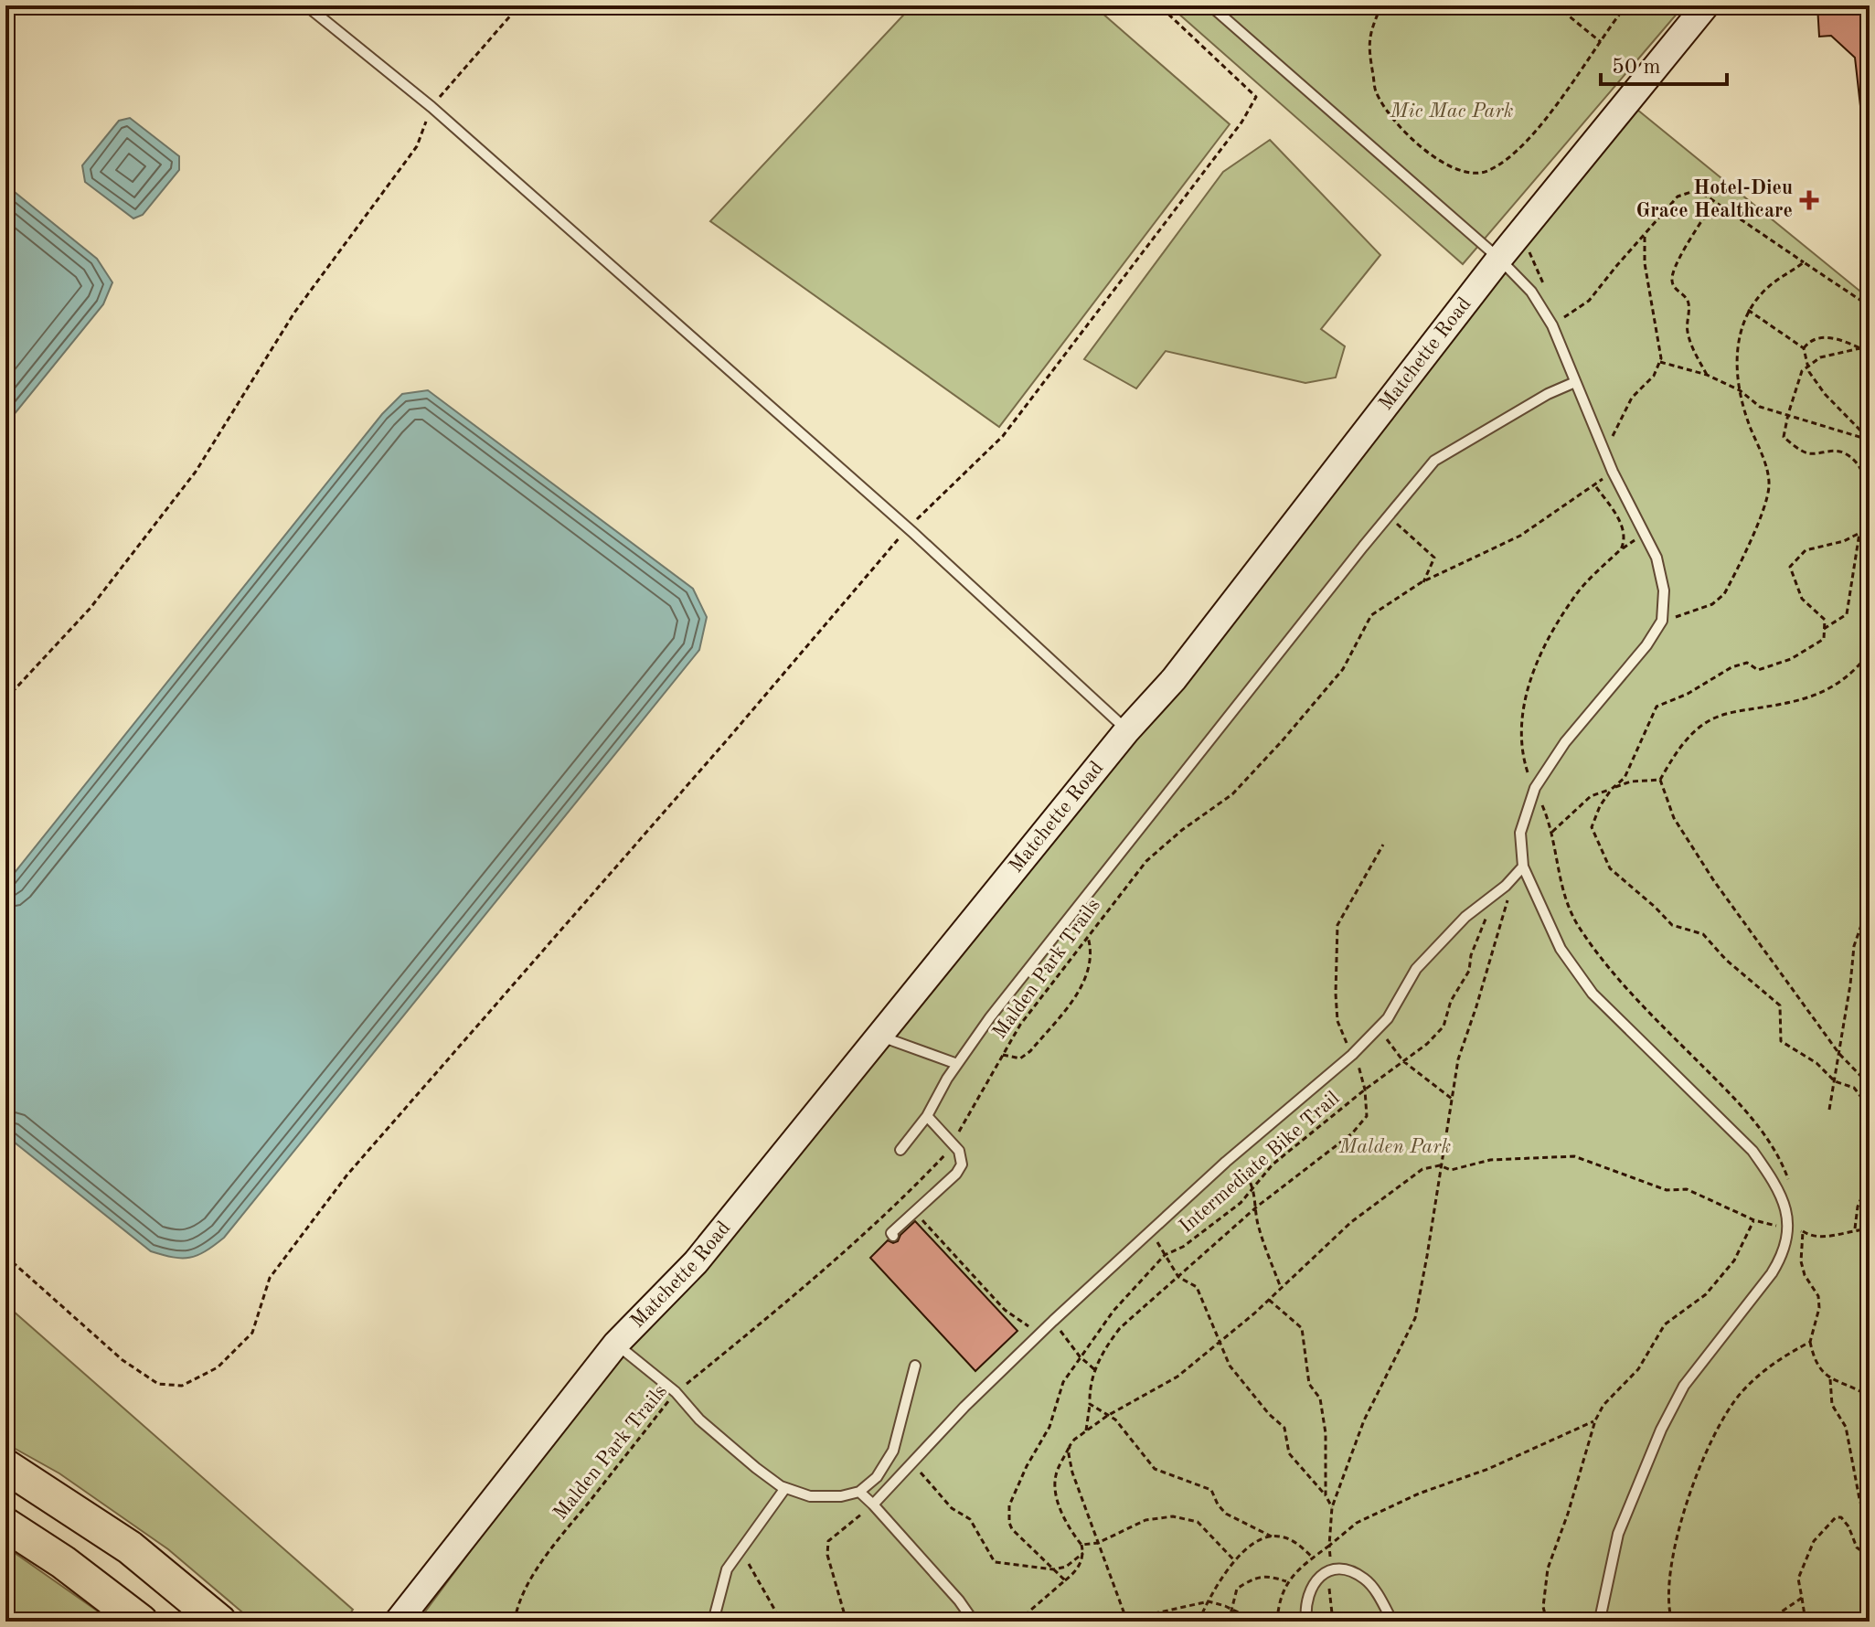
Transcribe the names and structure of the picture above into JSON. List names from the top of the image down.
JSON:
{
  "streets": {
    "main road": ["Matchette Road"],
    "path": ["Malden Park Trails", "Intermediate Bike Trail"]
  },
  "parks": ["Mic Mac Park", "Malden Park"],
  "places": {
    "health": ["Hotel-Dieu Grace Healthcare"]
  },
  "scale_bar": "50 m"
}
